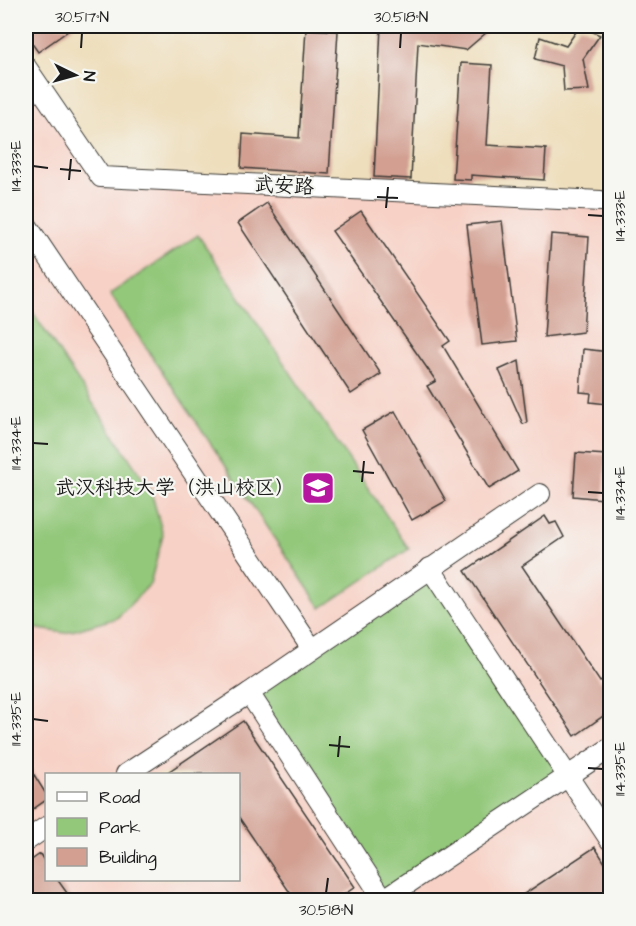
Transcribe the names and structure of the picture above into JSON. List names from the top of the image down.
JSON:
{
  "streets": {
    "street": ["武安路"]
  },
  "places": {
    "school or university": ["武汉科技大学（洪山校区）"]
  },
  "legend": ["Road", "Park", "Building"],
  "north": "right",
  "coordinates": [
    "30.517°N",
    "30.518°N",
    "114.333°E",
    "114.334°E",
    "114.335°E"
  ]
}
